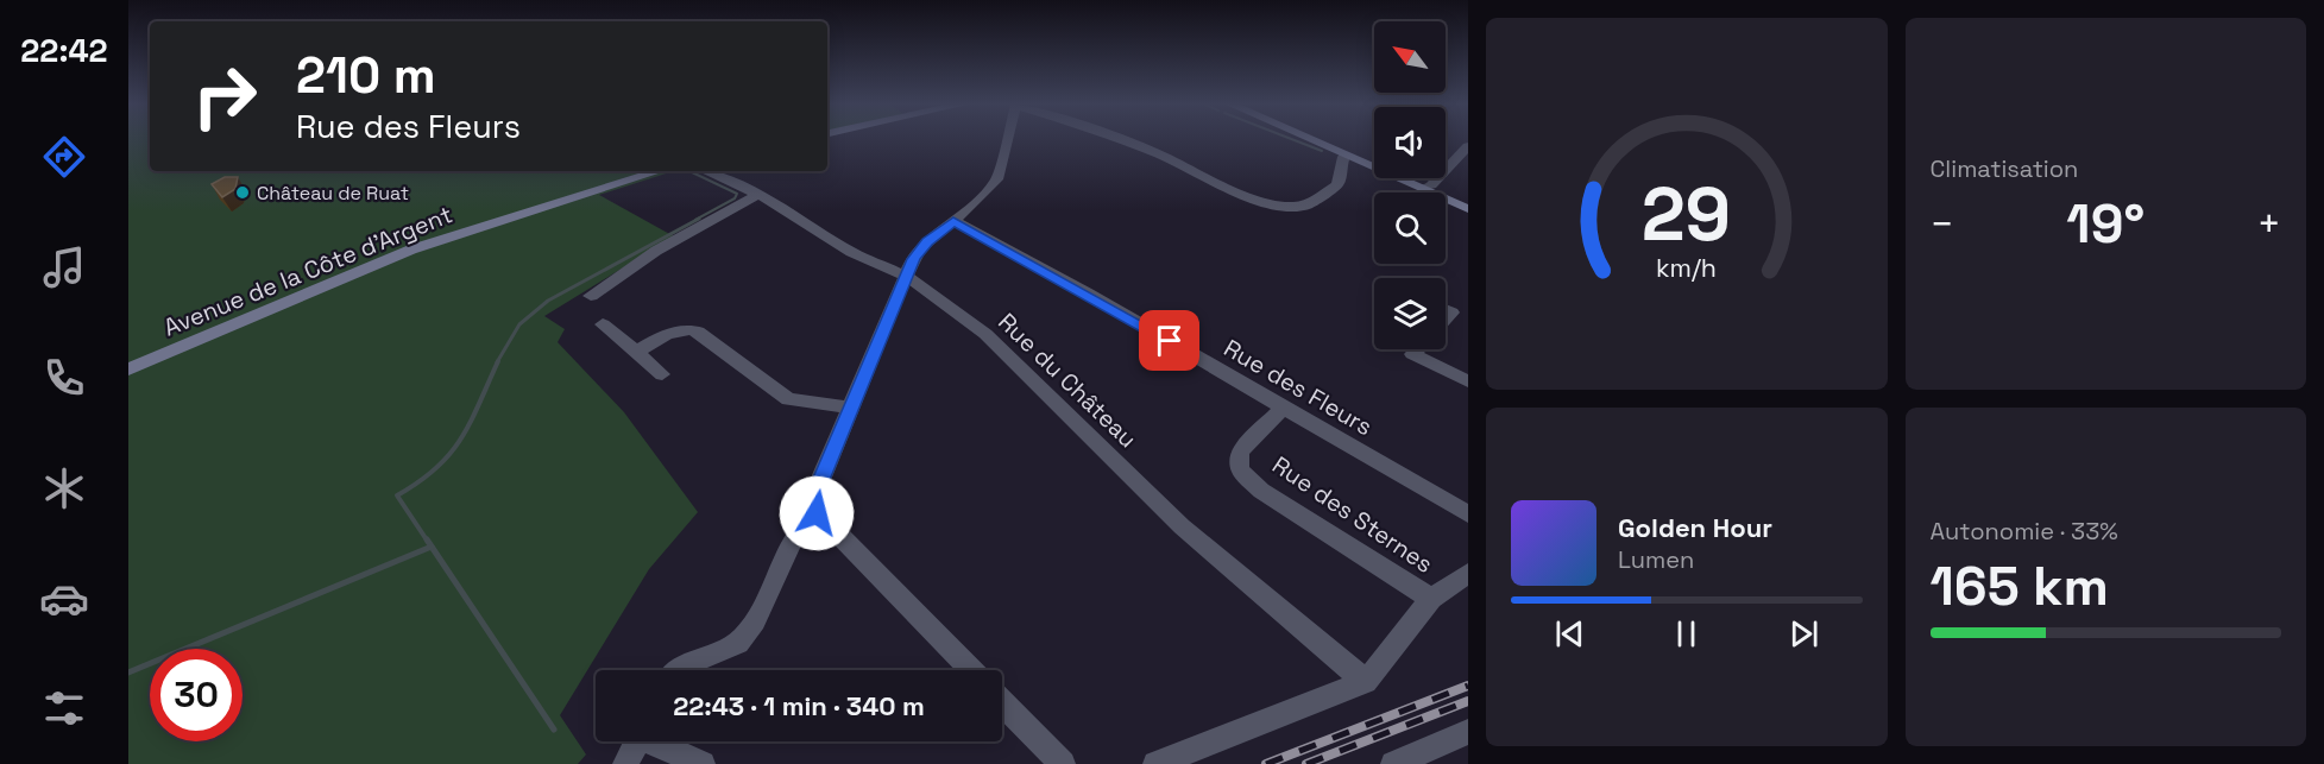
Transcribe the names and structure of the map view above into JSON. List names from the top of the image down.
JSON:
{
  "streets": {
    "main road": ["Avenue de la Côte d'Argent"],
    "street": ["Rue du Château", "Rue des Fleurs", "Rue des Sternes"]
  },
  "crossings": [
    ["Rue des Fleurs", "Rue des Sternes"]
  ],
  "places": ["Château de Ruat"],
  "north": "top left",
  "page": {
    "tabs": "22:42",
    "tile": [
      "Climatisation",
      ["Autonomie · 33%", "165 km"]
    ],
    "turn": ["210 m", "Rue des Fleurs"],
    "heat": ["−", "19°", "+"],
    "song": ["Golden Hour", "Lumen"],
    "limit": "30",
    "trip": "22:43 · 1 min · 340 m",
    "gauge": ["29", "km/h"]
  }
}
